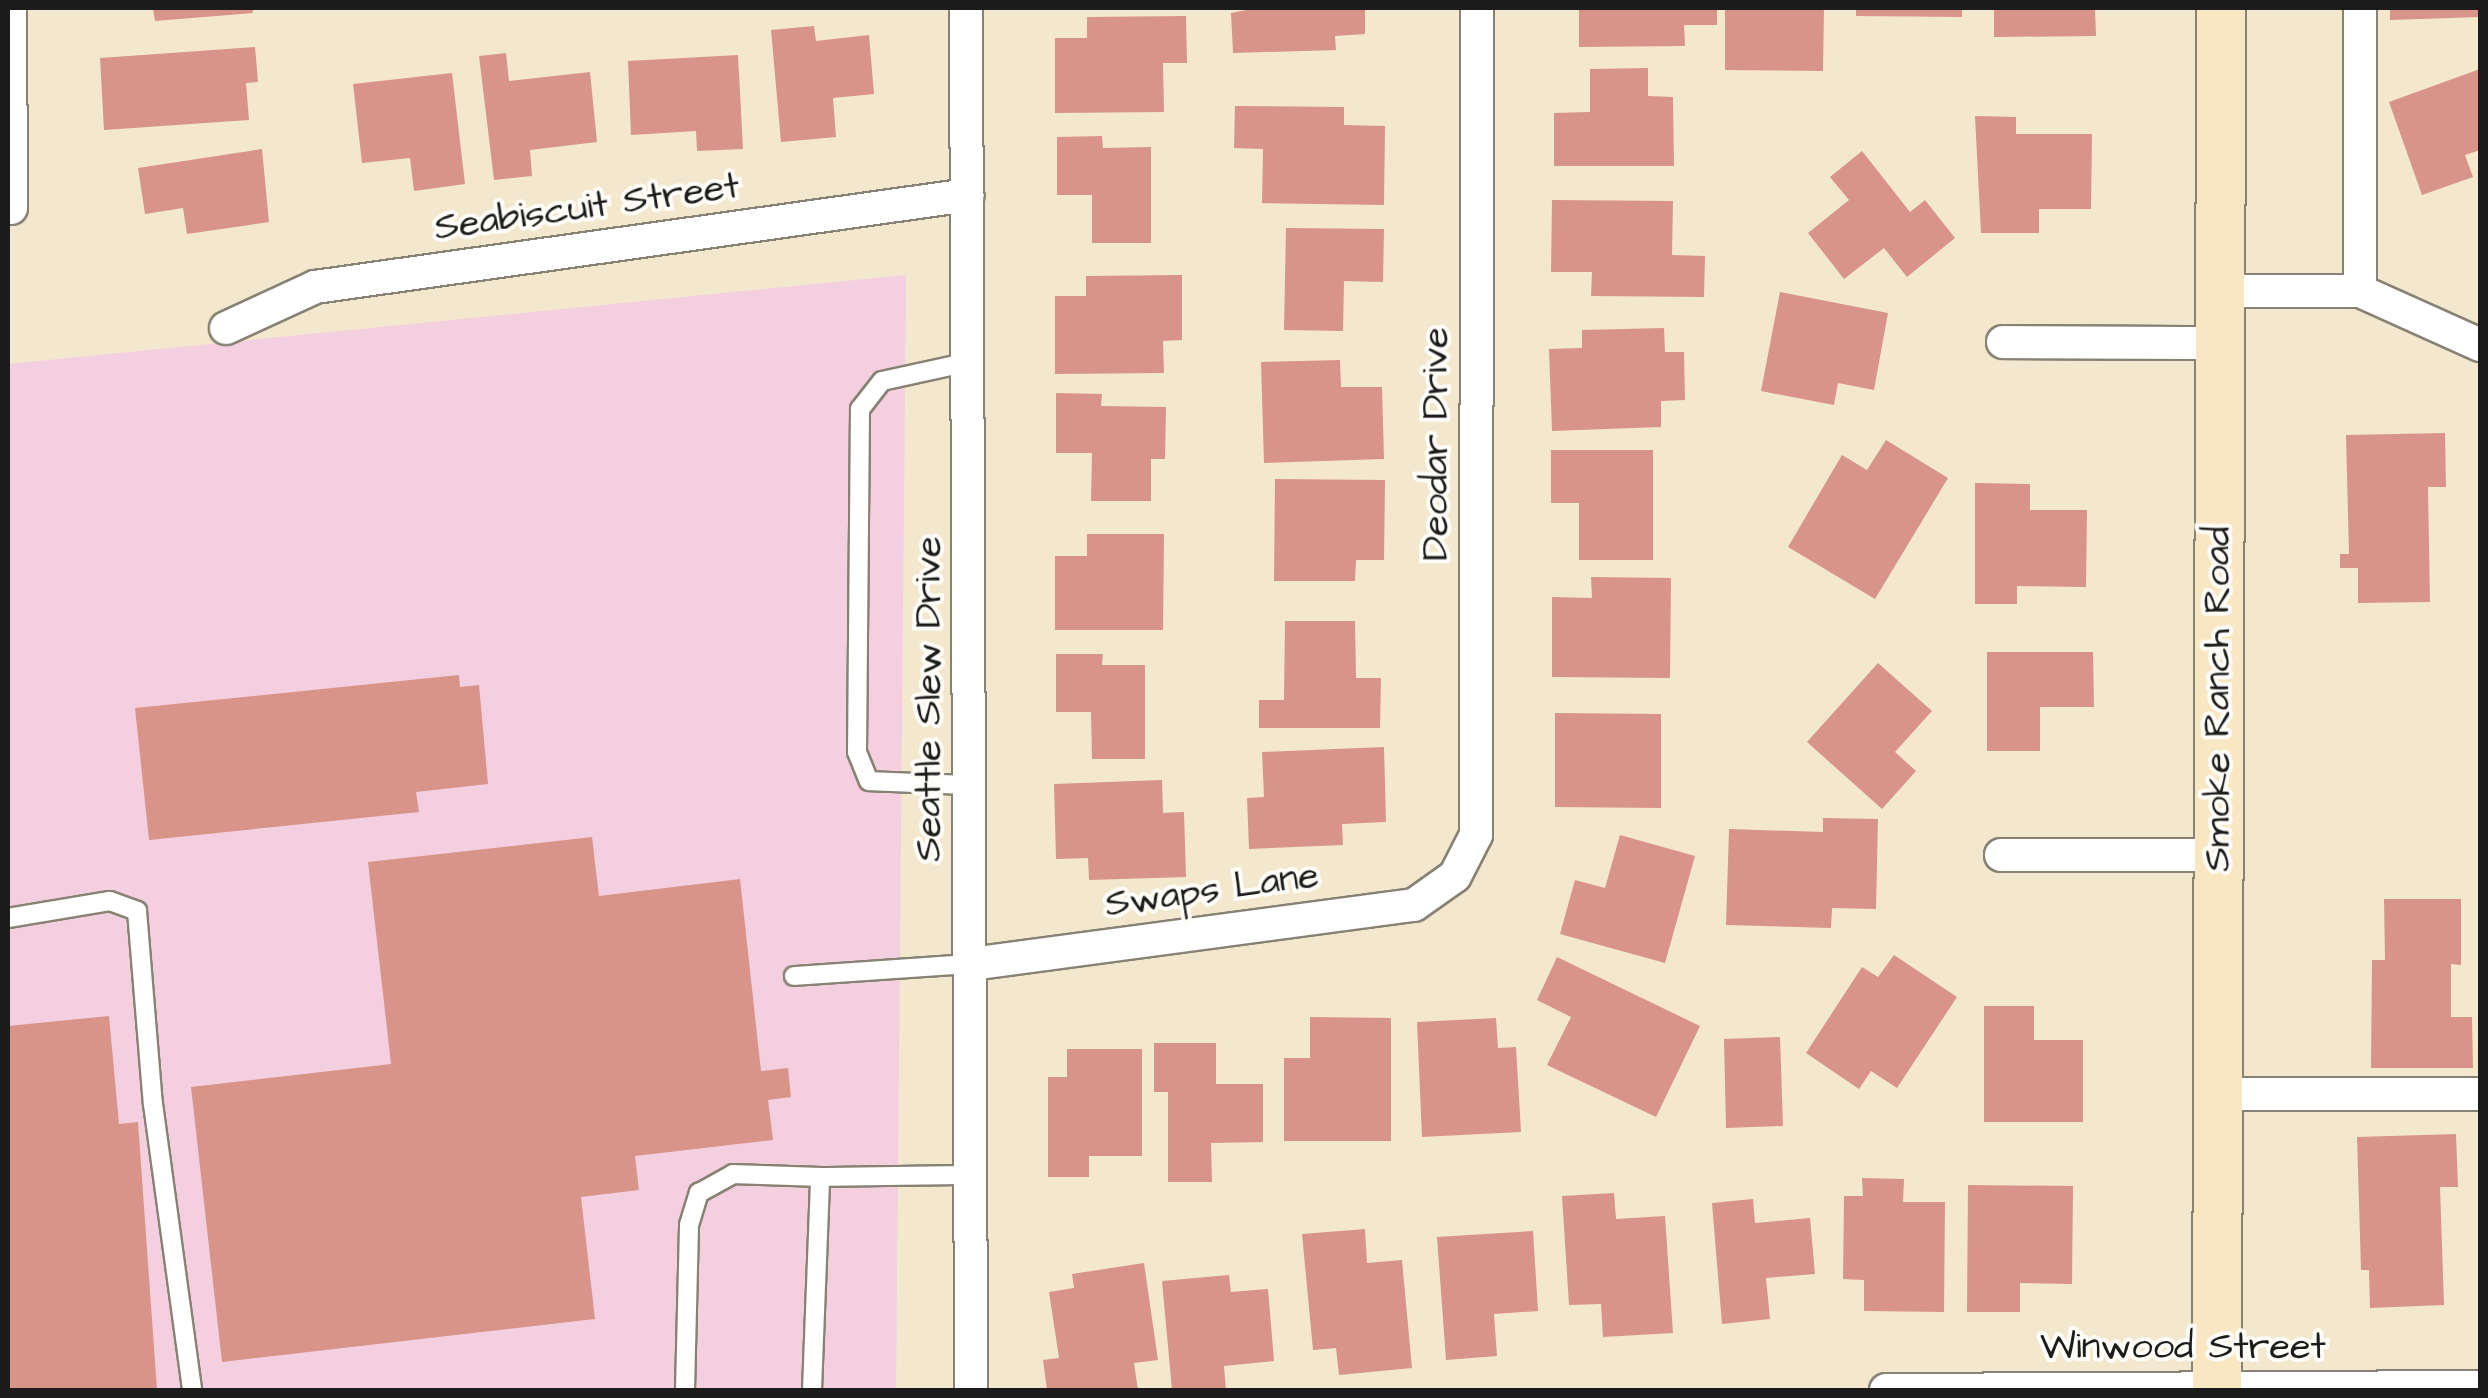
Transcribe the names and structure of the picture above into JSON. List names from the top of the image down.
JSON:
{
  "streets": {
    "main road": ["Smoke Ranch Road"],
    "street": [
      "Seabiscuit Street",
      "Deodar Drive",
      "Seattle Slew Drive",
      "Swaps Lane",
      "Winwood Street"
    ]
  },
  "crossings": [
    ["Seabiscuit Street", "Seattle Slew Drive"],
    ["Deodar Drive", "Swaps Lane"],
    ["Seattle Slew Drive", "Swaps Lane"],
    ["Smoke Ranch Road", "Winwood Street"]
  ]
}
